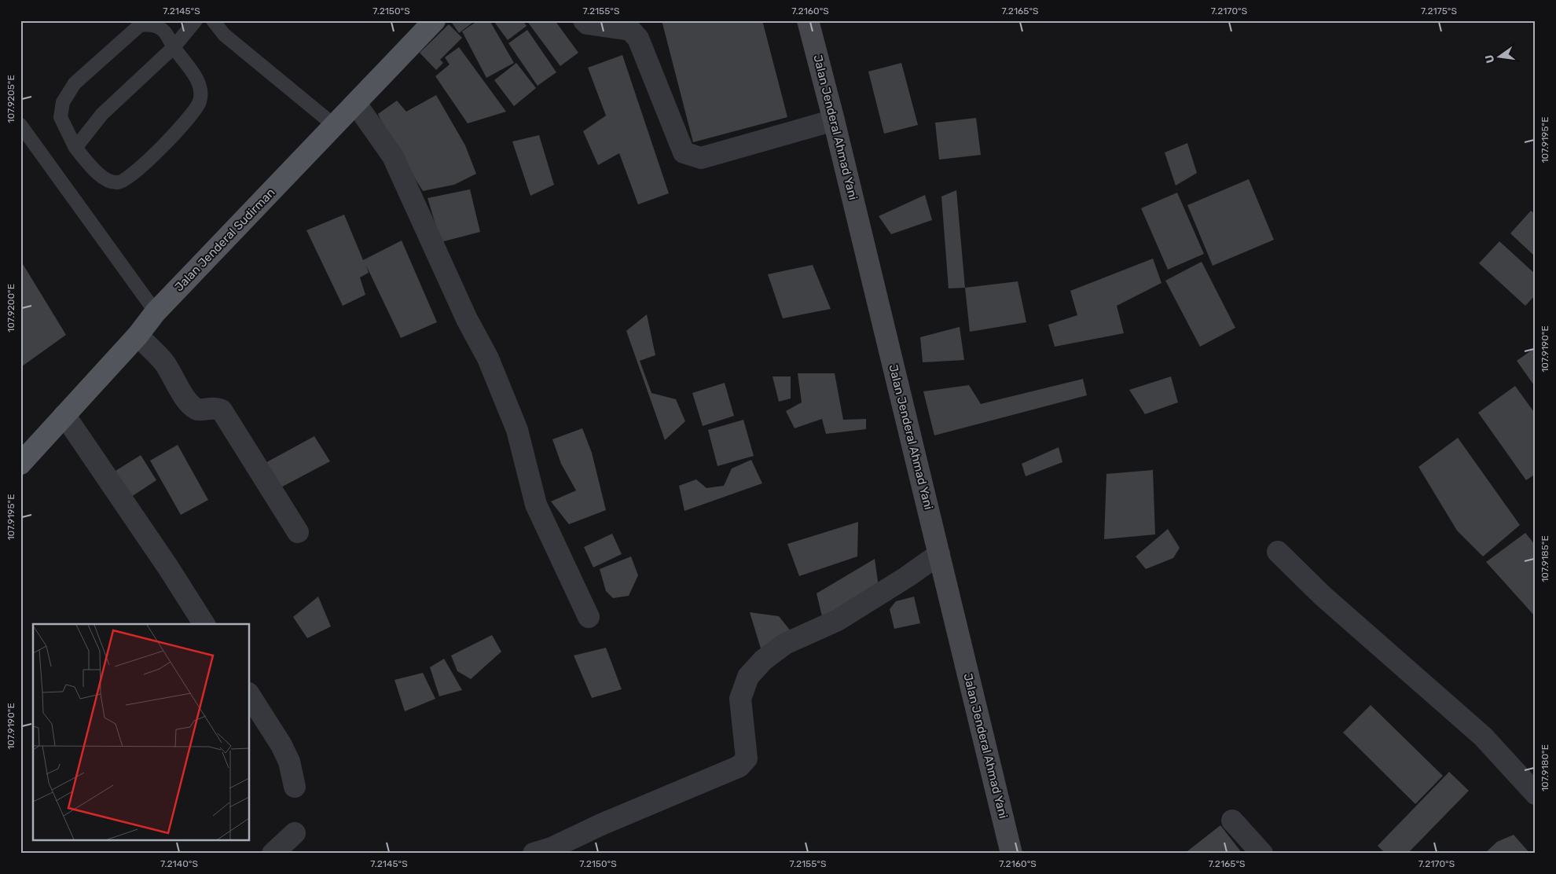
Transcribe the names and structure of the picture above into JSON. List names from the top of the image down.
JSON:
{
  "streets": {
    "main road": ["Jalan Jenderal Ahmad Yani", "Jalan Jenderal Sudirman"]
  },
  "north": "left",
  "coordinates": [
    "7.2145°S",
    "7.2150°S",
    "7.2155°S",
    "7.2160°S",
    "7.2165°S",
    "7.2170°S",
    "7.2175°S",
    "107.9205°E",
    "107.9195°E",
    "107.9200°E",
    "107.9190°E",
    "107.9185°E",
    "107.9180°E",
    "7.2140°S"
  ]
}
